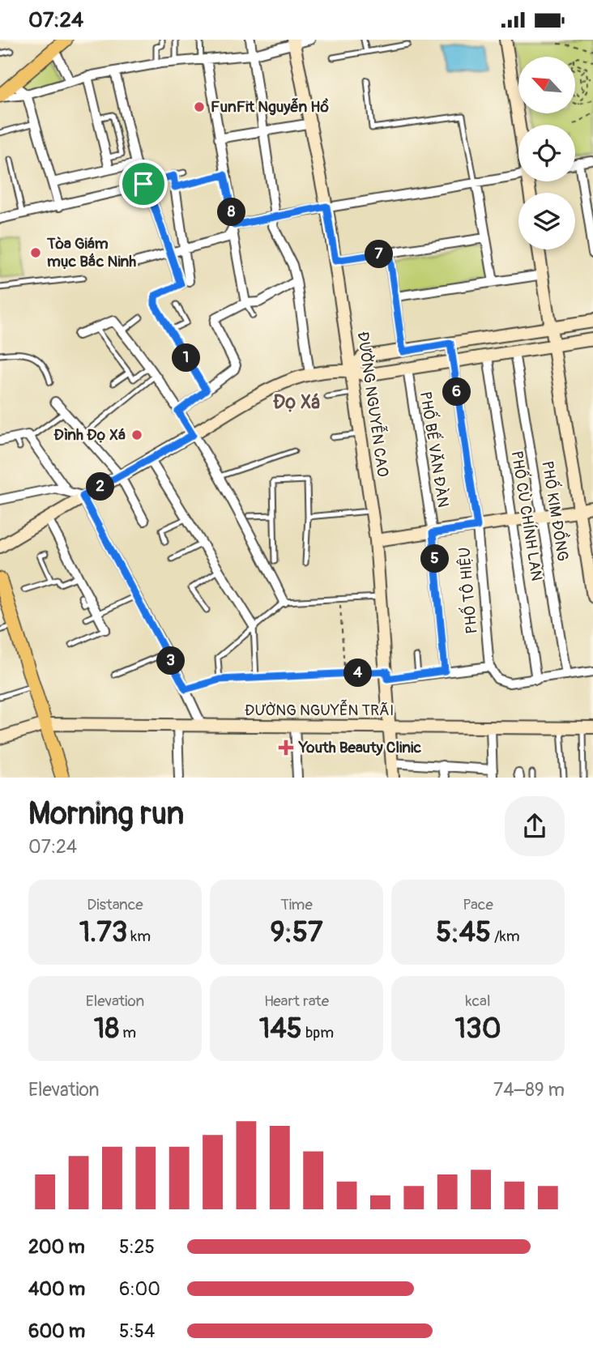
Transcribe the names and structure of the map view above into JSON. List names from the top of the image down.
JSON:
{
  "streets": {
    "main road": ["ĐƯỜNG NGUYỄN CAO", "ĐƯỜNG NGUYỄN TRÃI"],
    "street": [
      "PHỐ BẾ VĂN ĐÀN",
      "PHỐ KIM ĐỒNG",
      "PHỐ CÙ CHÍNH LAN",
      "PHỐ TÔ HIỆU"
    ]
  },
  "crossings": [
    ["ĐƯỜNG NGUYỄN CAO", "ĐƯỜNG NGUYỄN TRÃI"]
  ],
  "districts": ["Đọ Xá"],
  "places": {
    "other": ["FunFit Nguyễn Hồ", "Tòa Giám mục Bắc Ninh", "Đình Đọ Xá"],
    "health": ["Youth Beauty Clinic"]
  },
  "north": "top left",
  "page": {
    "status": "07:24",
    "pins": [
      "8",
      "7",
      "1",
      "6",
      "2",
      "5",
      "3",
      "4"
    ],
    "heading": ["Morning run", "07:24"],
    "stats": [
      ["Distance", "1.73 km"],
      ["Time", "9:57"],
      ["Pace", "5:45 /km"],
      ["Elevation", "18 m"],
      ["Heart rate", "145 bpm"],
      ["kcal", "130"]
    ],
    "chart": ["Elevation", "74–89 m"],
    "list": [
      {
        "name": "200 m",
        "note": "5:25"
      },
      {
        "name": "400 m",
        "note": "6:00"
      },
      {
        "name": "600 m",
        "note": "5:54"
      }
    ]
  }
}
